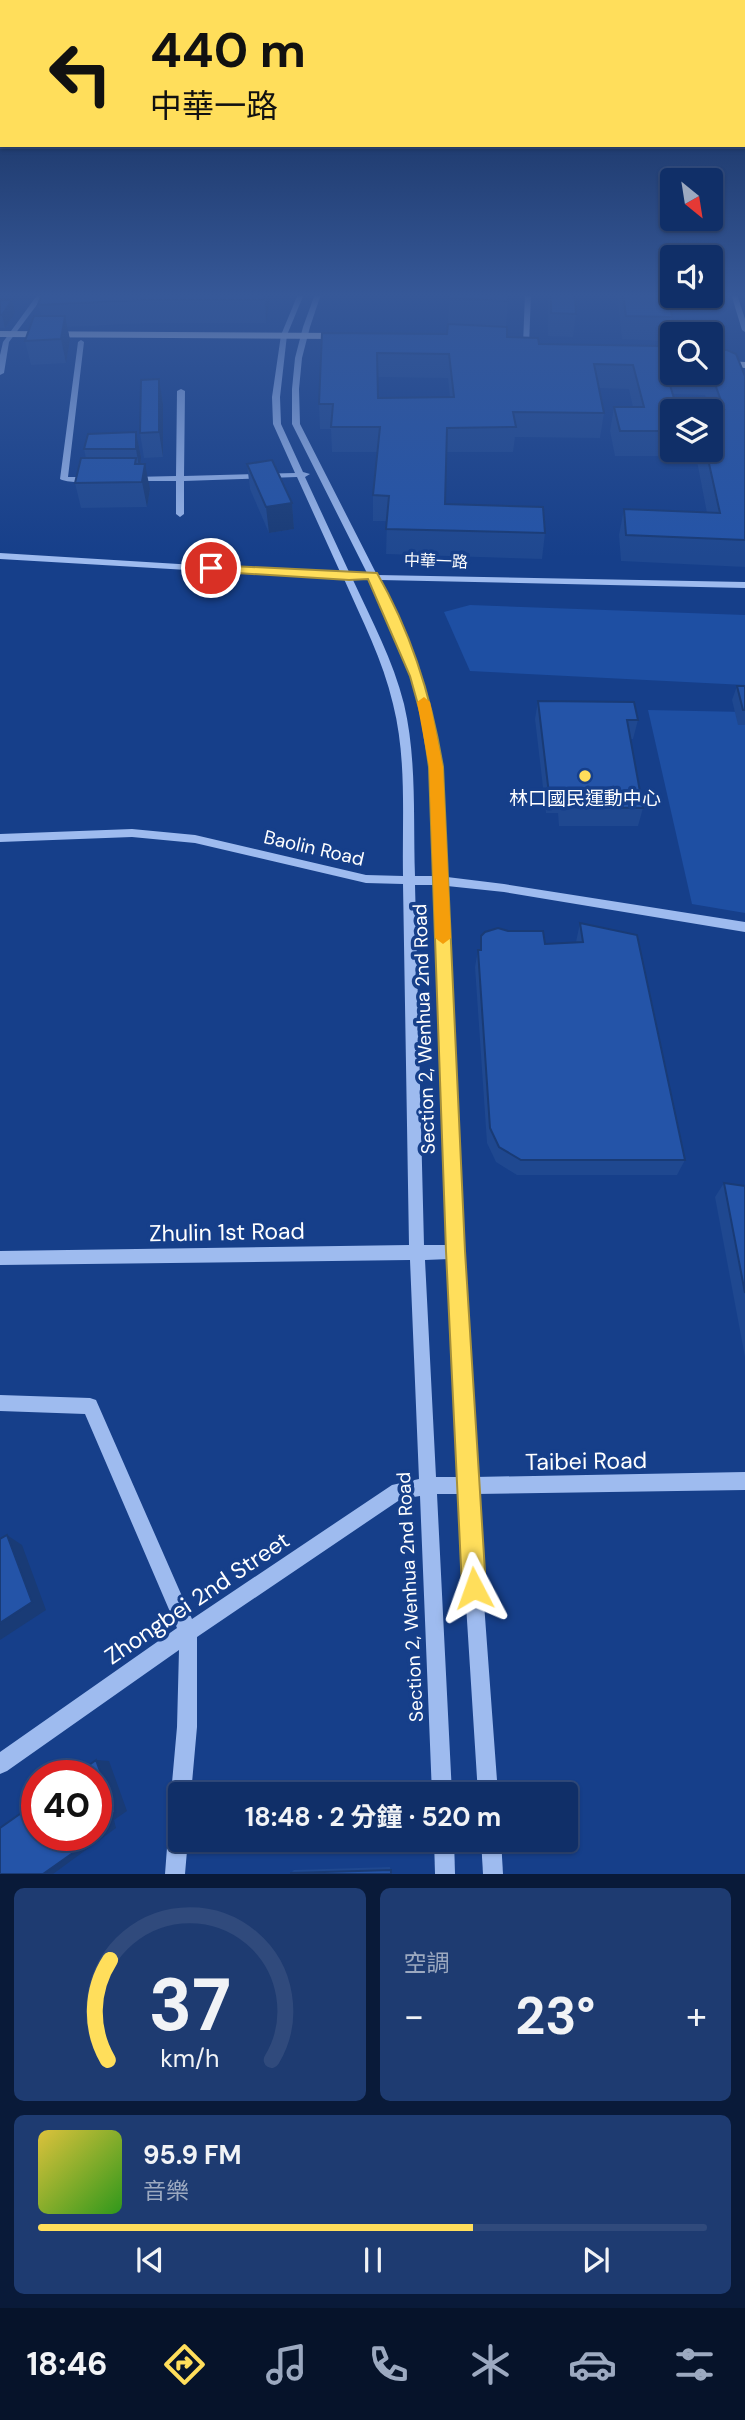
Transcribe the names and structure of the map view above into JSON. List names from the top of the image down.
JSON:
{
  "streets": {
    "street": [
      "中華一路",
      "Baolin Road",
      "Section 2, Wenhua 2nd Road",
      "Zhulin 1st Road",
      "Taibei Road",
      "Zhongbei 2nd Street"
    ]
  },
  "crossings": [
    ["中華一路", "Section 2, Wenhua 2nd Road"],
    ["Baolin Road", "Section 2, Wenhua 2nd Road"],
    ["Section 2, Wenhua 2nd Road", "Zhulin 1st Road"],
    ["Section 2, Wenhua 2nd Road", "Taibei Road"],
    ["Section 2, Wenhua 2nd Road", "Zhongbei 2nd Street"],
    ["Taibei Road", "Zhongbei 2nd Street"]
  ],
  "places": ["林口國民運動中心"],
  "north": "bottom right",
  "page": {
    "turn": ["440 m", "中華一路"],
    "limit": "40",
    "trip": "18:48 · 2 分鐘 · 520 m",
    "tile": "空調",
    "heat": ["−", "23°", "+"],
    "song": ["95.9 FM", "音樂"],
    "tabs": "18:46",
    "gauge": ["37", "km/h"]
  }
}
